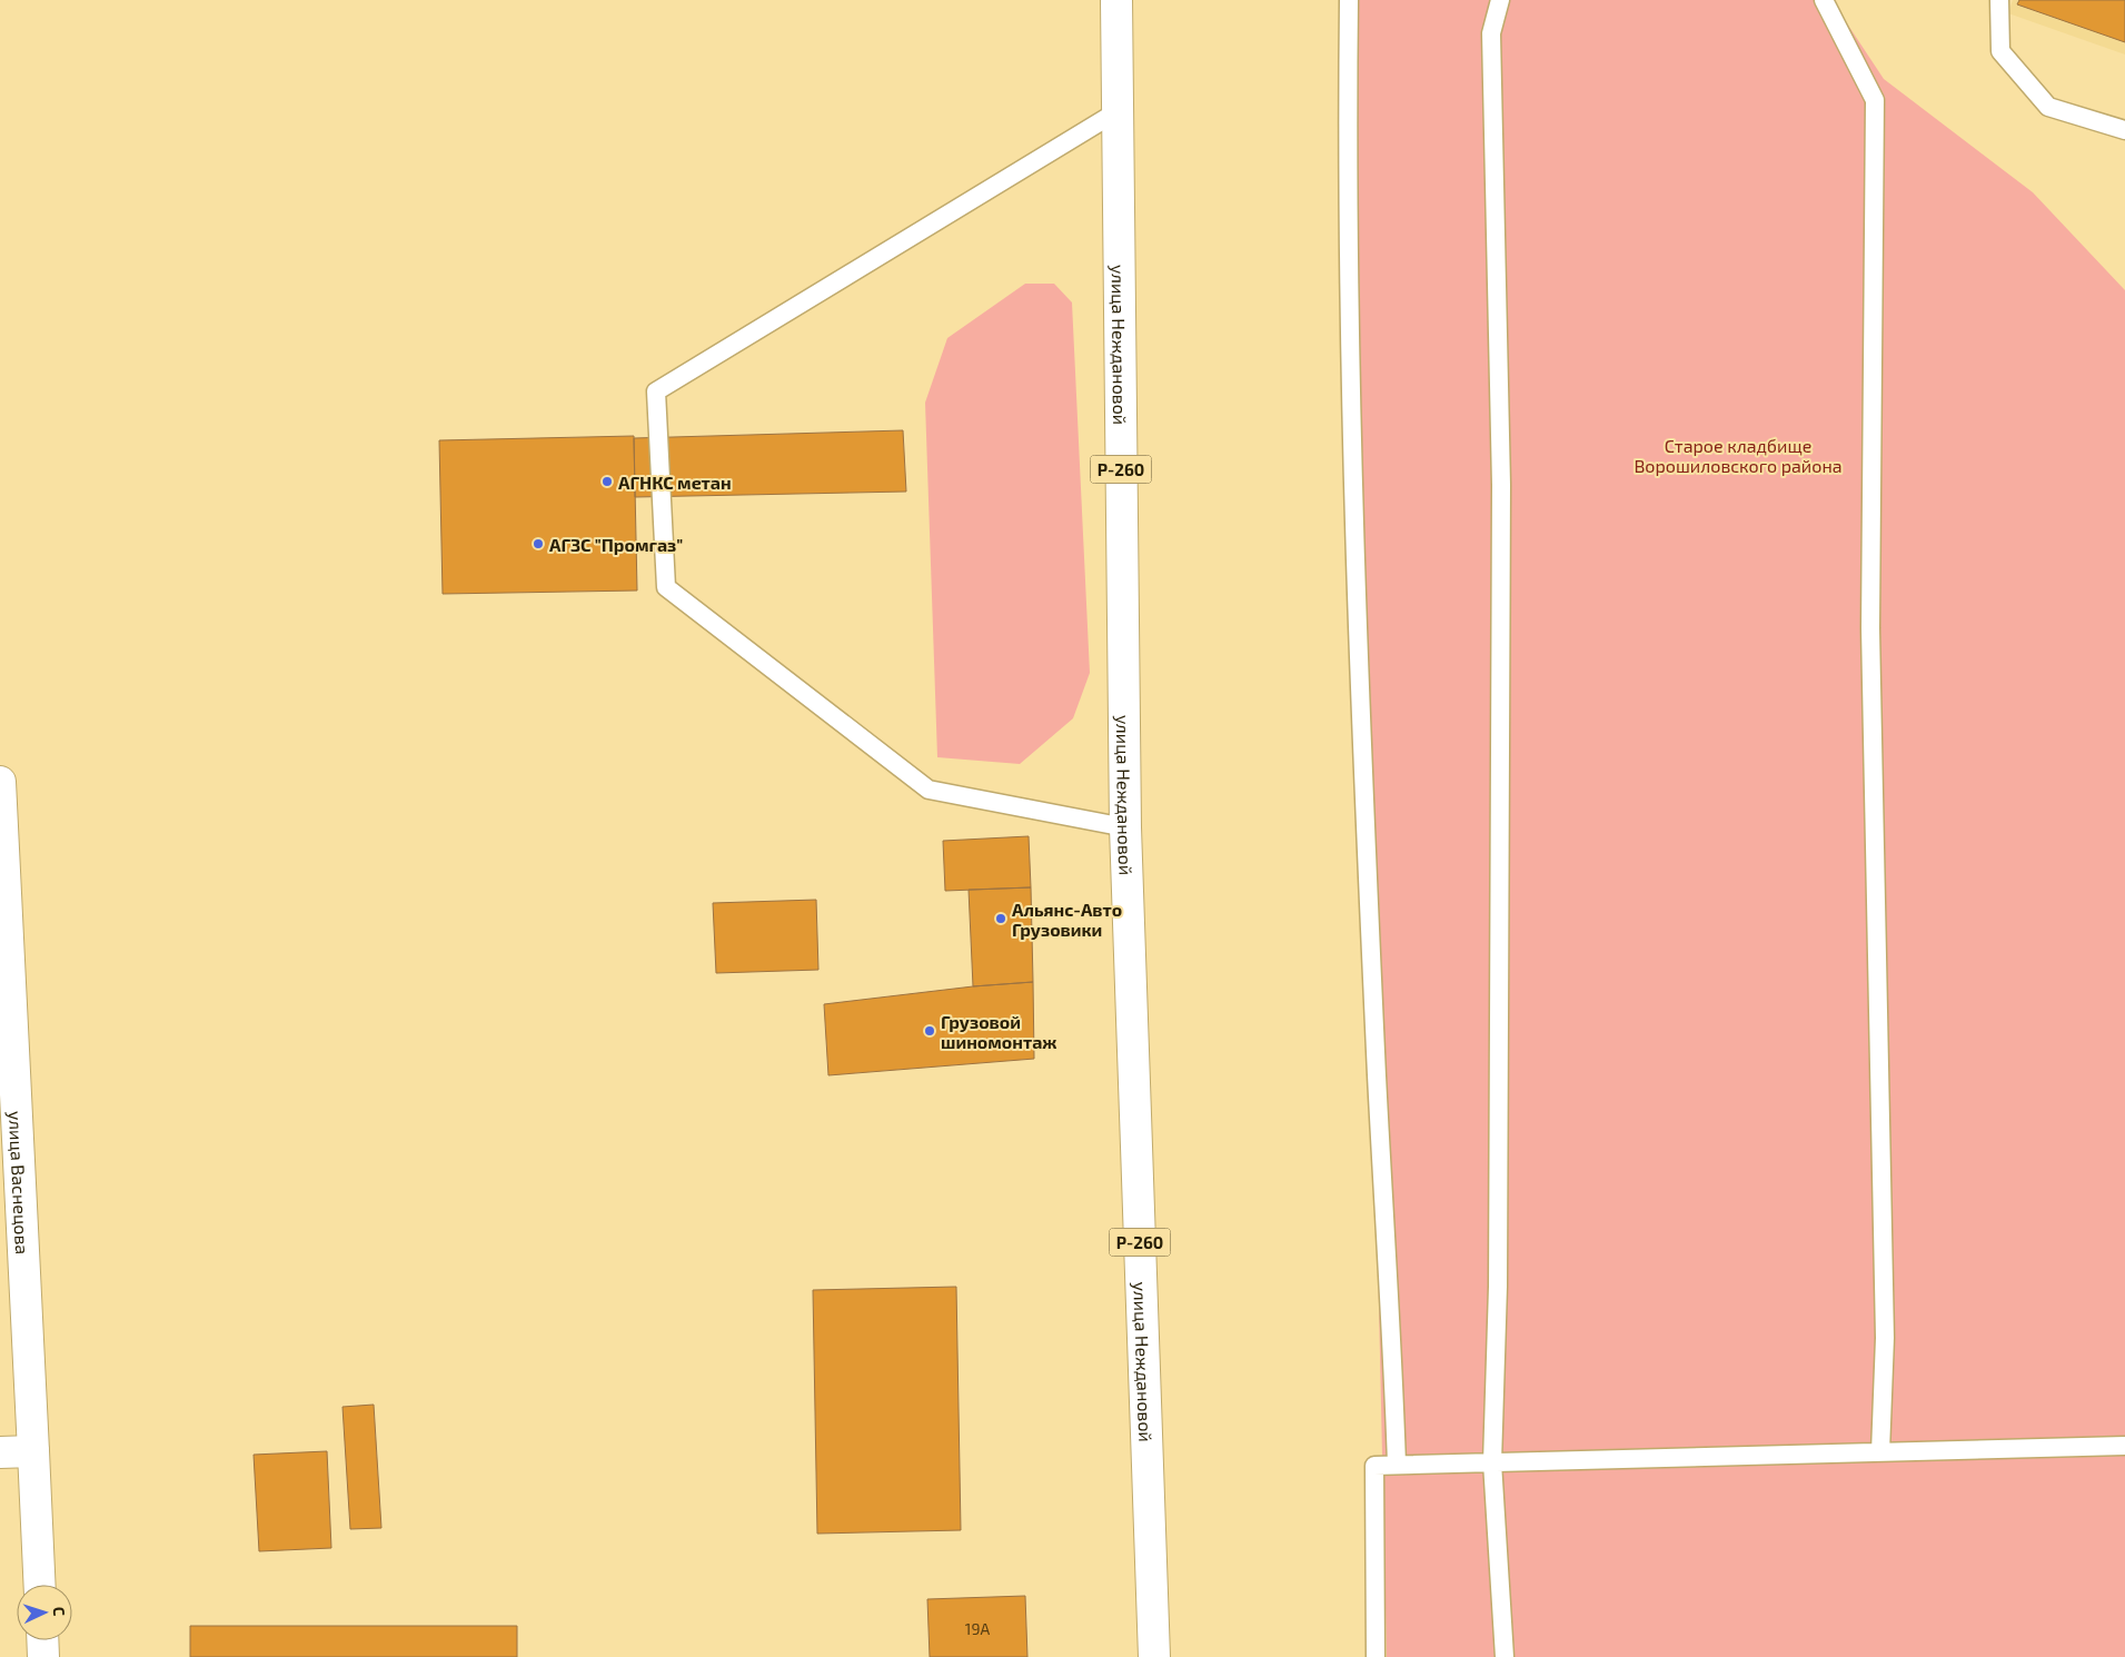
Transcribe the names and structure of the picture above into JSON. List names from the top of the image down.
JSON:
{
  "streets": {
    "main road": ["улица Неждановой", "Р-260", "улица Васнецова"]
  },
  "parks": ["Старое кладбище Ворошиловского района"],
  "places": [
    "АГНКС метан",
    "АГЗС \"Промгаз\"",
    "Альянс-Авто Грузовики",
    "Грузовой шиномонтаж"
  ],
  "house_numbers": ["19А"],
  "north": "right"
}
